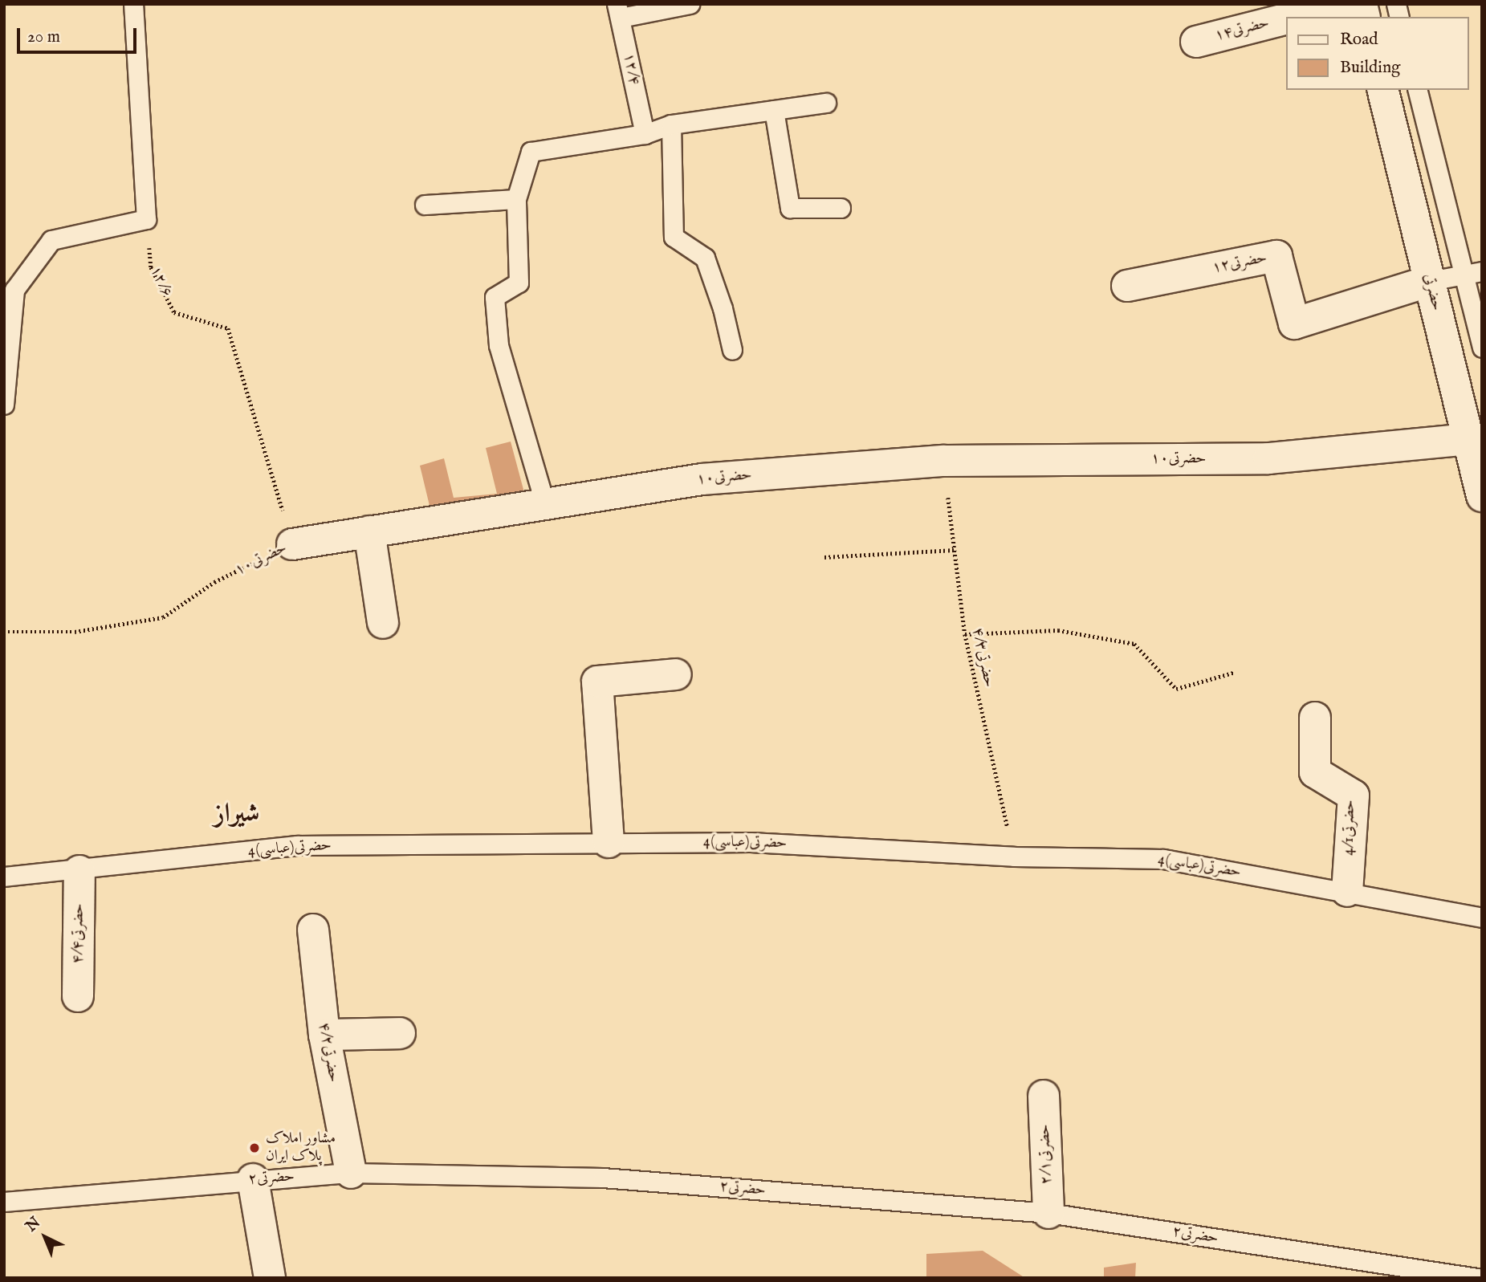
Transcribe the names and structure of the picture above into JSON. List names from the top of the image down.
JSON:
{
  "streets": {
    "street": [
      "حضرتی۱۴",
      "حضرتی۱۲",
      "حضرتی",
      "حضرتی۱۰",
      "4/1حضرتی",
      "حضرتی۴/۴",
      "حضرتی۴/۲",
      "حضرتی۲/۱"
    ],
    "lane": ["۱۲/۴", "4حضرتی(عباسی)", "حضرتی۲"],
    "path": ["۱۲/۶", "حضرتی۴/۳"]
  },
  "crossings": [
    ["حضرتی۱۲", "حضرتی"],
    ["۱۲/۶", "حضرتی۱۰"],
    ["حضرتی", "حضرتی۱۰"],
    ["حضرتی۱۰", "حضرتی۴/۳"],
    ["حضرتی۴/۳", "4حضرتی(عباسی)"],
    ["4/1حضرتی", "4حضرتی(عباسی)"],
    ["4حضرتی(عباسی)", "حضرتی۴/۴"],
    ["حضرتی۴/۲", "حضرتی۲"],
    ["حضرتی۲/۱", "حضرتی۲"]
  ],
  "districts": ["شیراز"],
  "places": ["مشاور املاک پلاک ایران"],
  "legend": ["Road", "Building"],
  "scale_bar": "20 m",
  "north": "top left"
}
